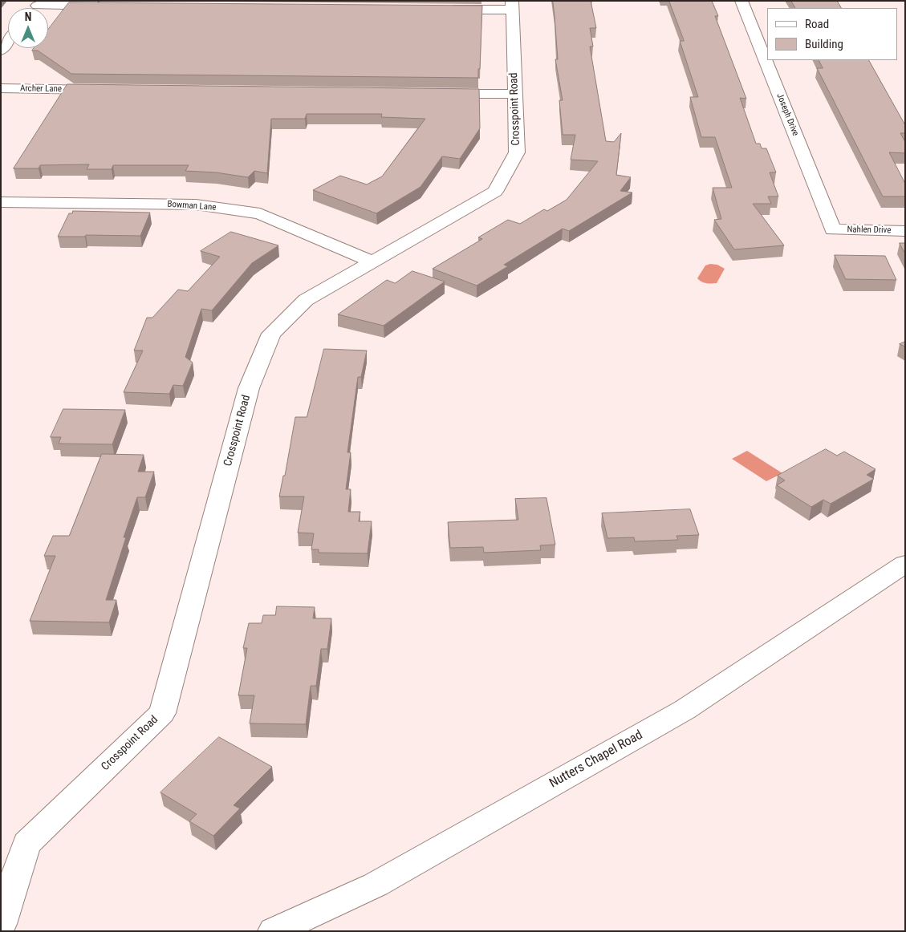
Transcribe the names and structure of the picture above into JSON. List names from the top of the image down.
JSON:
{
  "streets": {
    "street": [
      "Archer Lane",
      "Crosspoint Road",
      "Joseph Drive",
      "Bowman Lane",
      "Nahlen Drive",
      "Nutters Chapel Road"
    ]
  },
  "crossings": [
    ["Crosspoint Road", "Bowman Lane"],
    ["Joseph Drive", "Nahlen Drive"]
  ],
  "legend": ["Road", "Building"],
  "north": "top"
}
